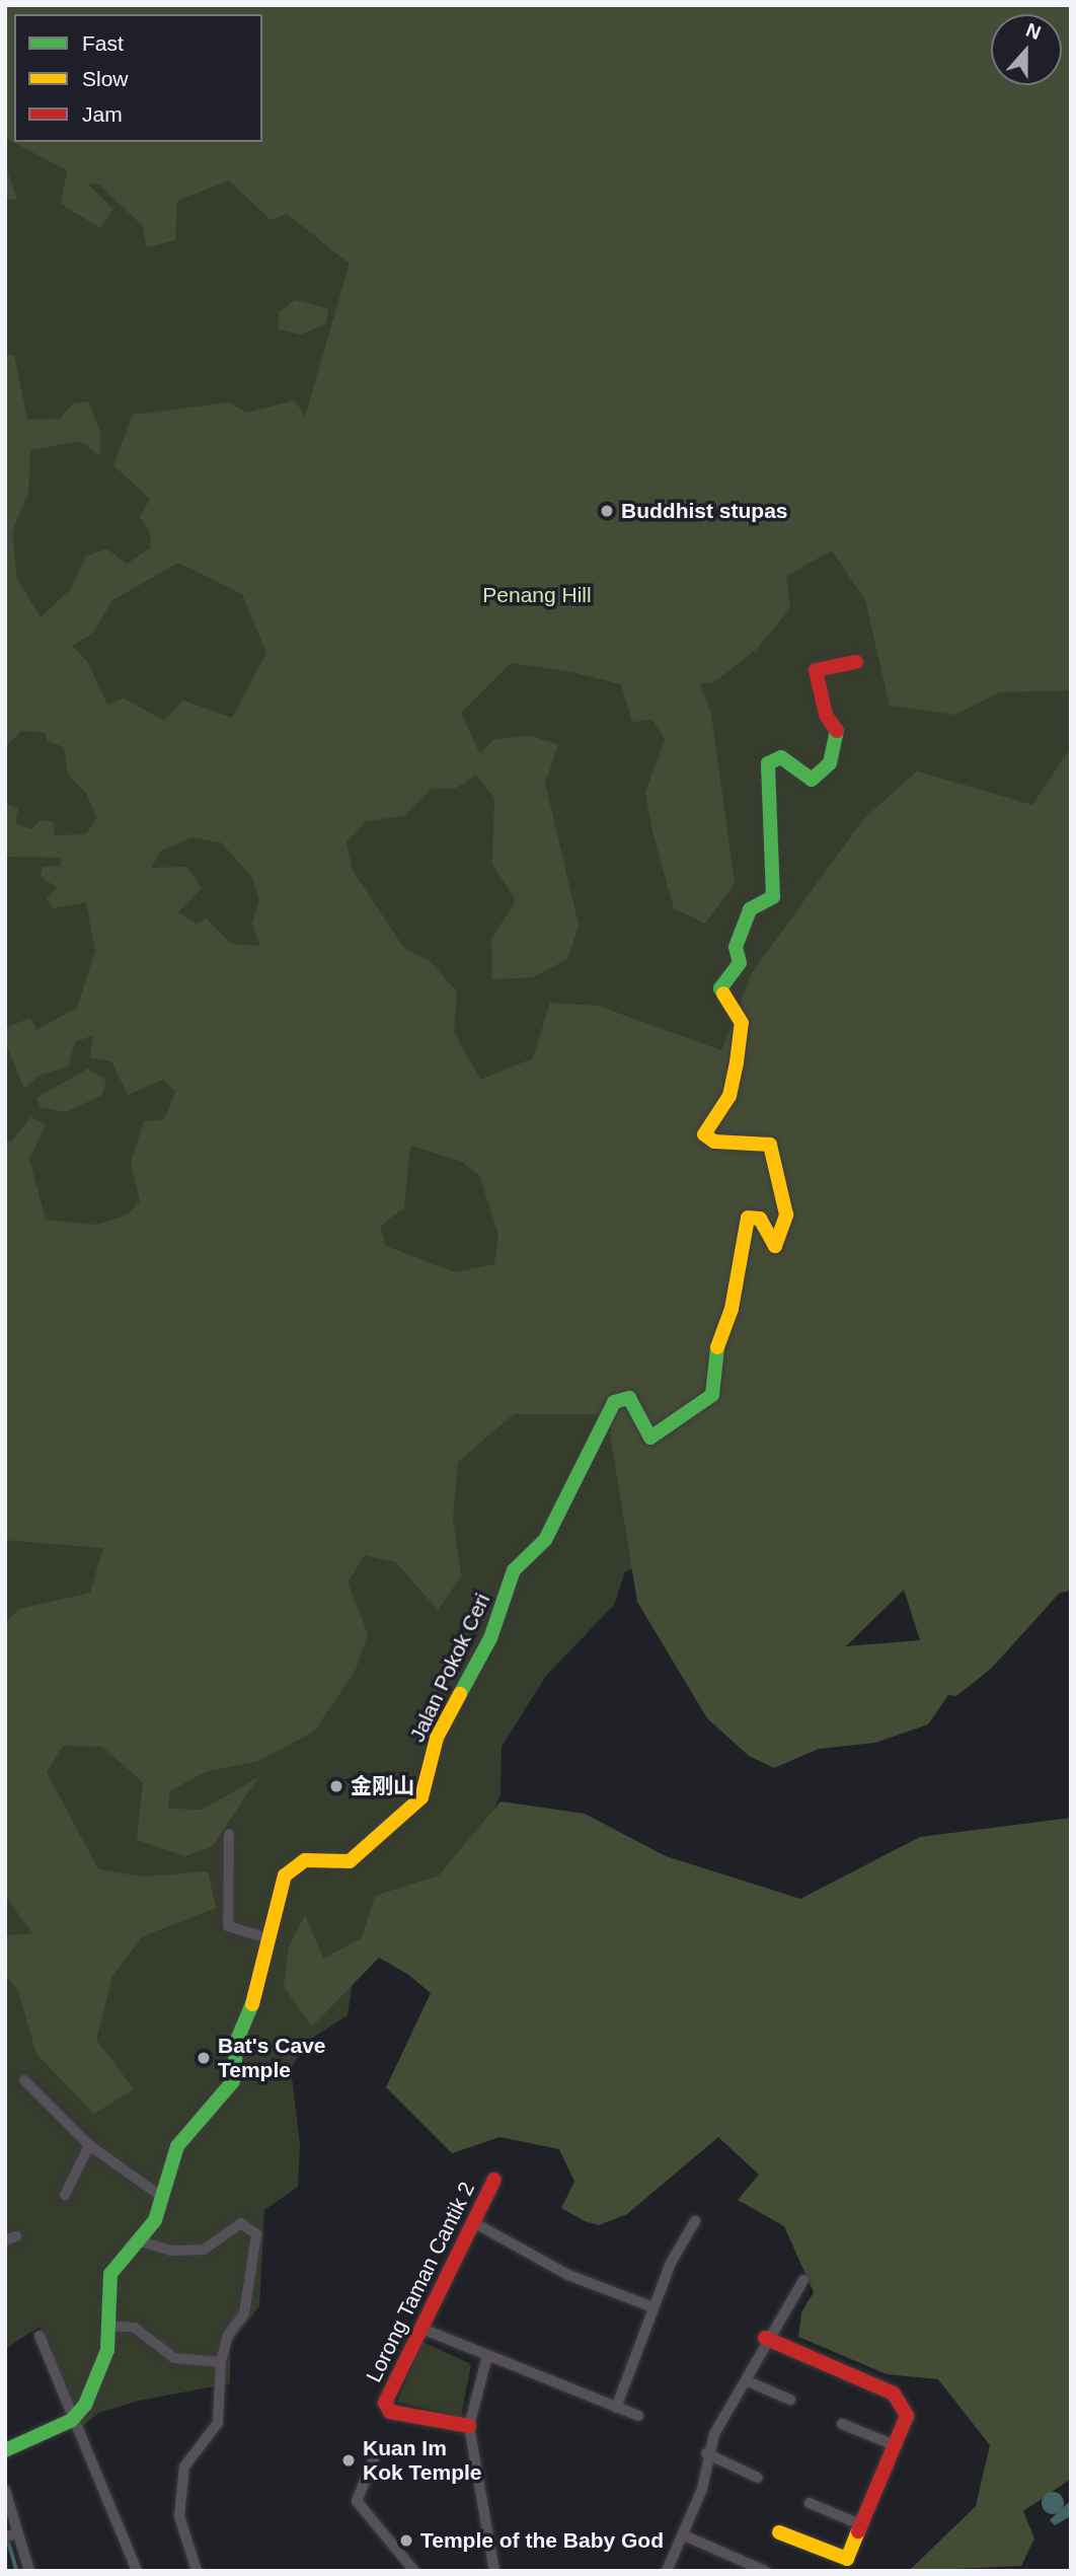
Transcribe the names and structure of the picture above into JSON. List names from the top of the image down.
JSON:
{
  "streets": {
    "street": ["Jalan Pokok Ceri", "Lorong Taman Cantik 2"]
  },
  "parks": ["Penang Hill"],
  "places": [
    "Buddhist stupas",
    "金刚山",
    "Bat's Cave Temple",
    "Kuan Im Kok Temple",
    "Temple of the Baby God"
  ],
  "legend": ["Fast", "Slow", "Jam"],
  "north": "top"
}
